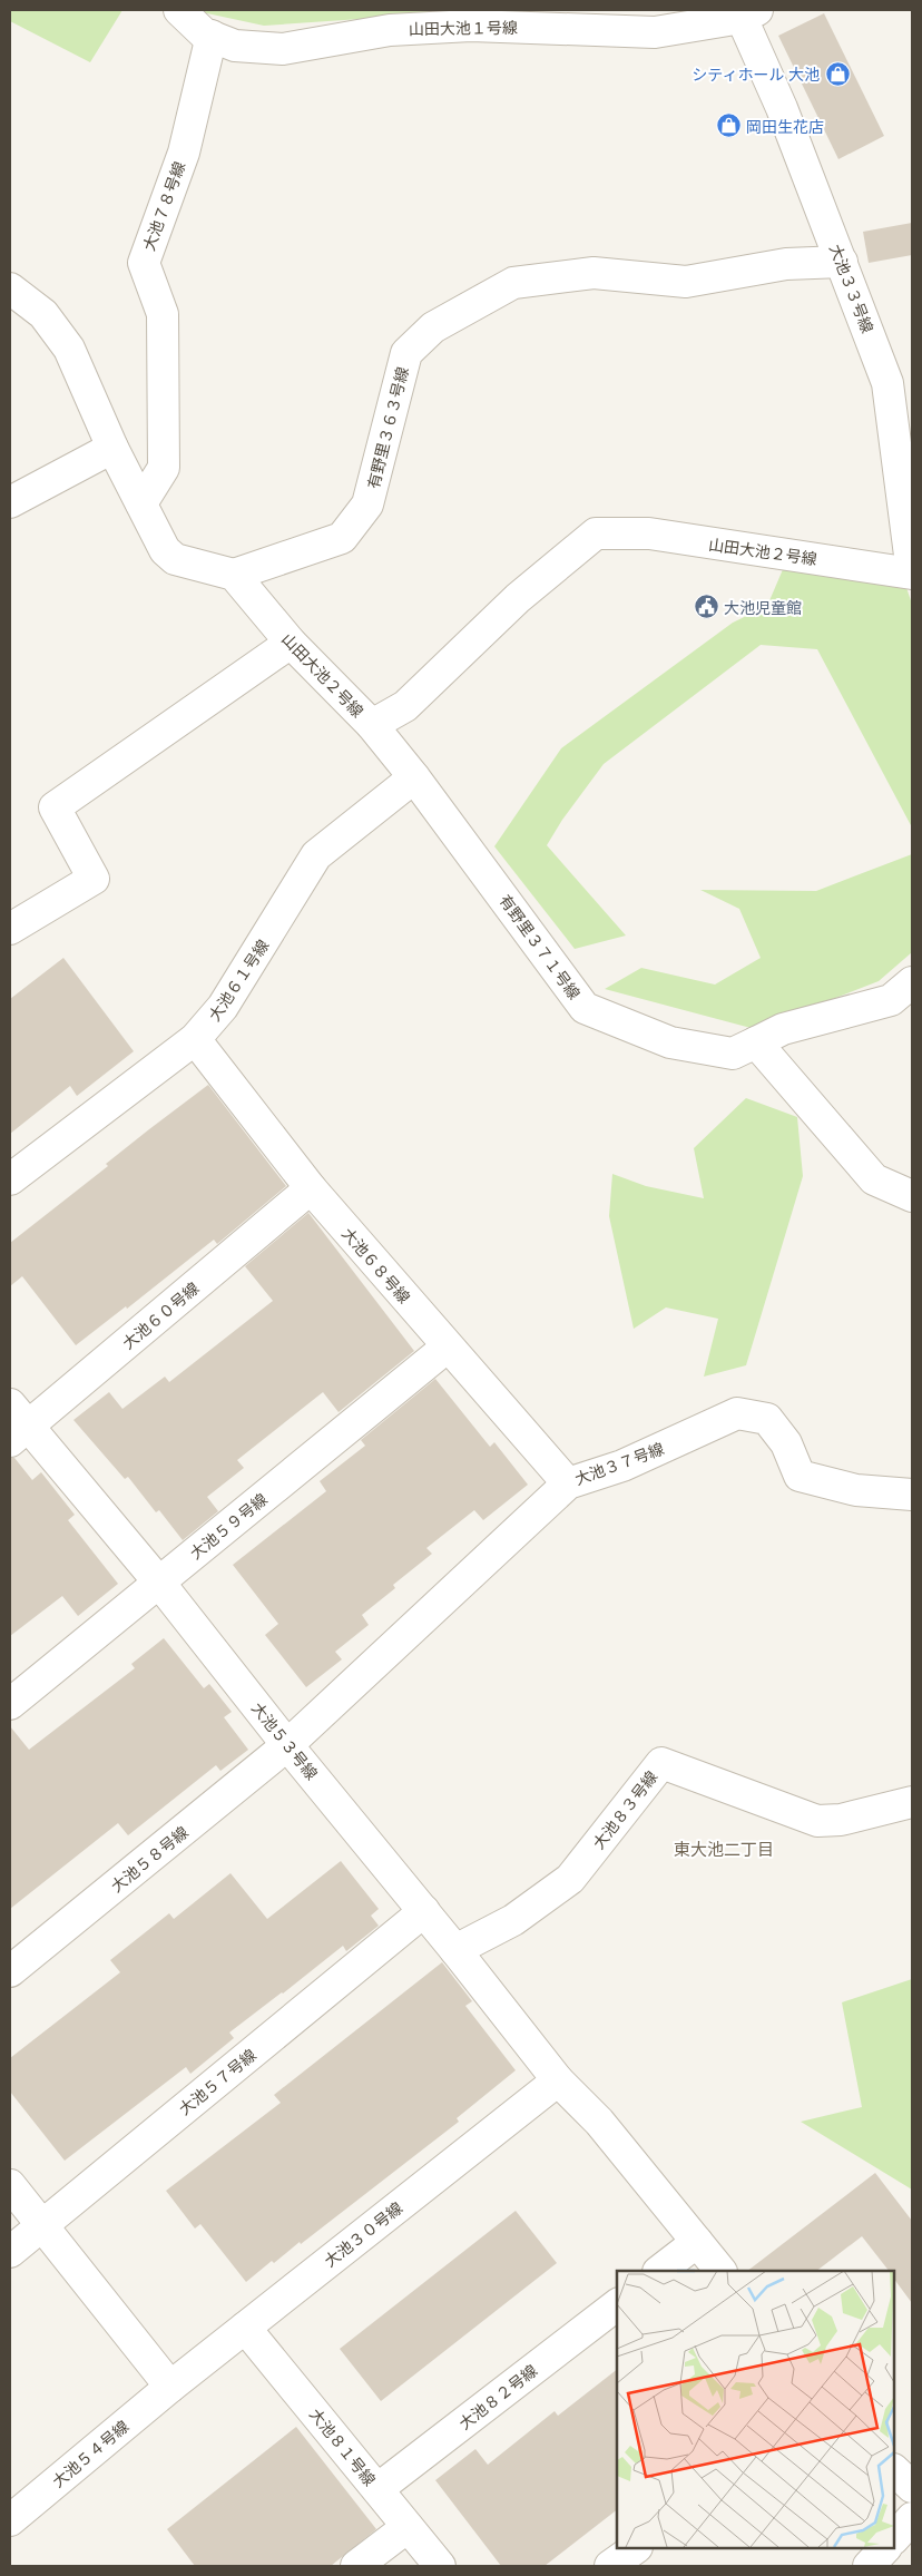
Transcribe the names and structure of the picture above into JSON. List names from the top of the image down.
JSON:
{
  "streets": {
    "street": [
      "山田大池１号線",
      "大池７８号線",
      "大池３３号線",
      "有野里３６３号線",
      "山田大池２号線",
      "有野里３７１号線",
      "大池６１号線",
      "大池６８号線",
      "大池６０号線",
      "大池３７号線",
      "大池５９号線",
      "大池５３号線",
      "大池８３号線",
      "大池５８号線",
      "大池５７号線",
      "大池３０号線",
      "大池８２号線",
      "大池８１号線",
      "大池５４号線"
    ]
  },
  "crossings": [
    ["山田大池１号線", "大池７８号線"],
    ["山田大池１号線", "大池３３号線"],
    ["大池３３号線", "有野里３６３号線"],
    ["大池３３号線", "山田大池２号線"],
    ["有野里３６３号線", "山田大池２号線"],
    ["山田大池２号線", "有野里３７１号線"],
    ["有野里３７１号線", "大池６１号線"],
    ["大池６１号線", "大池６８号線"],
    ["大池６８号線", "大池６０号線"],
    ["大池６８号線", "大池３７号線"],
    ["大池６８号線", "大池５９号線"],
    ["大池６０号線", "大池５３号線"],
    ["大池３７号線", "大池５３号線"],
    ["大池３７号線", "大池５８号線"],
    ["大池５９号線", "大池５３号線"],
    ["大池５３号線", "大池８３号線"],
    ["大池５３号線", "大池５８号線"],
    ["大池５３号線", "大池５７号線"],
    ["大池５３号線", "大池３０号線"],
    ["大池３０号線", "大池８１号線"],
    ["大池３０号線", "大池５４号線"],
    ["大池８２号線", "大池８１号線"]
  ],
  "districts": ["東大池二丁目"],
  "places": {
    "shop": ["シティホール 大池", "岡田生花店"],
    "public building": ["大池児童館"]
  }
}
